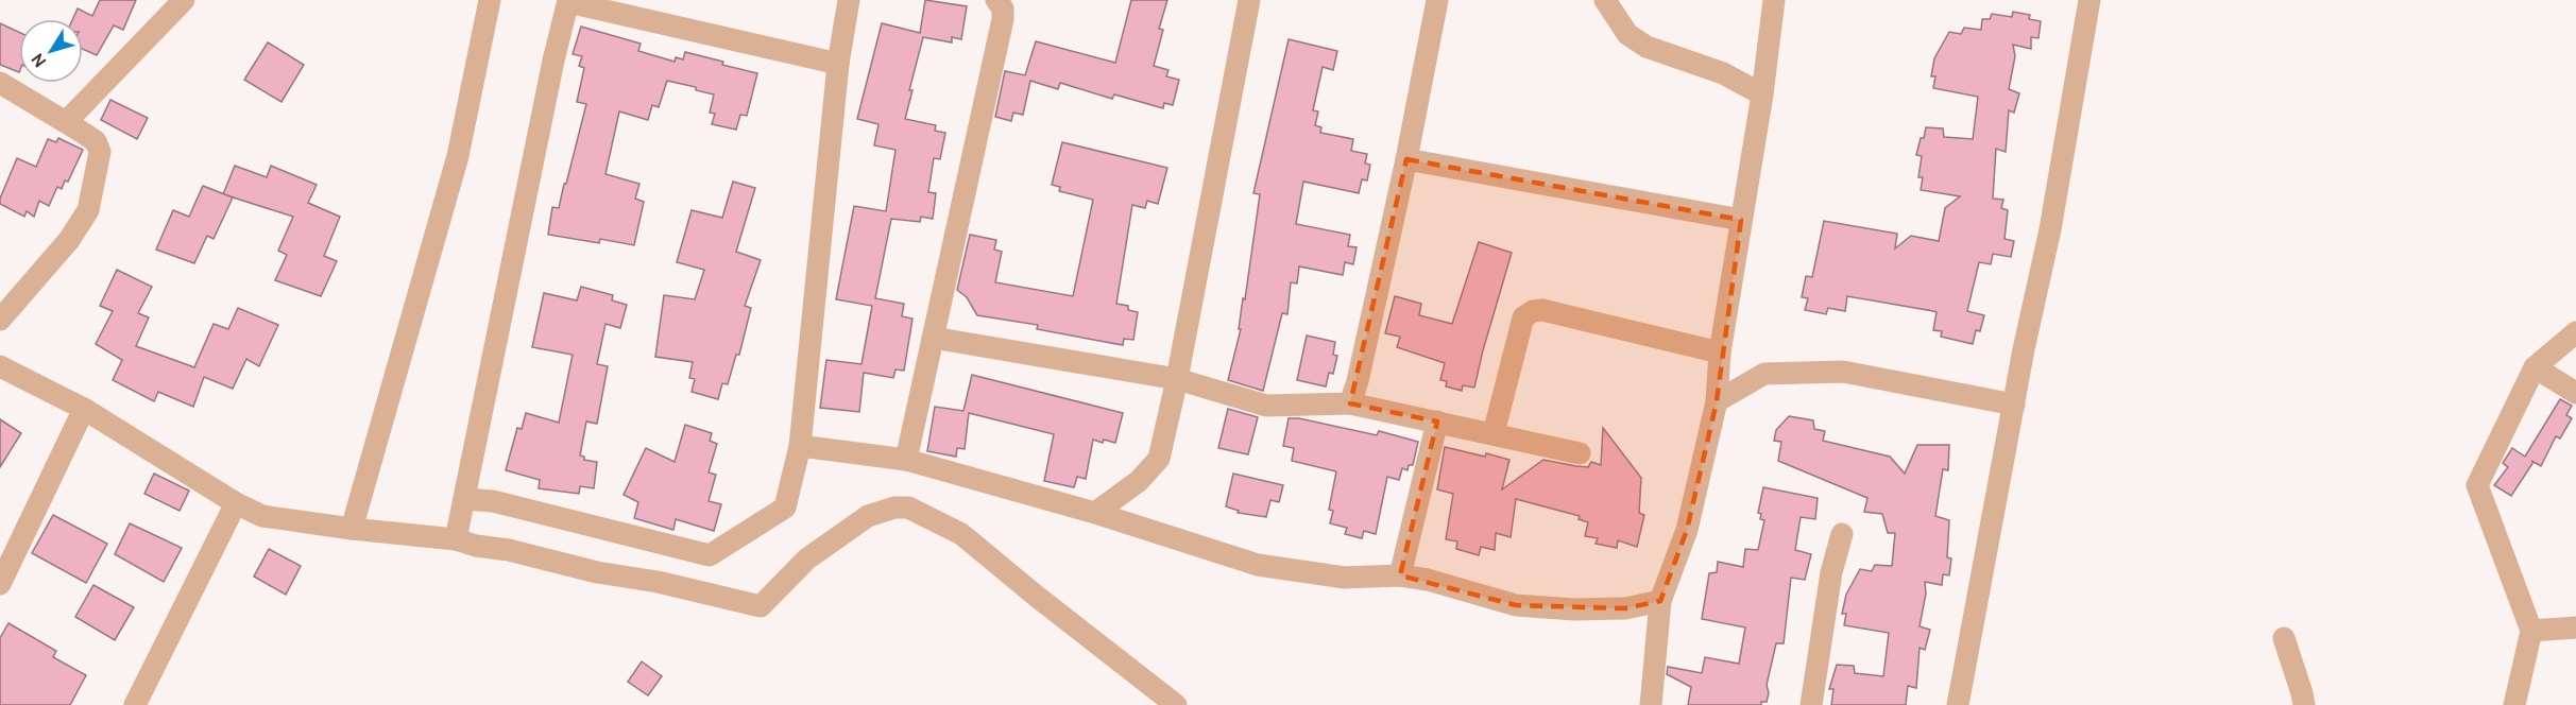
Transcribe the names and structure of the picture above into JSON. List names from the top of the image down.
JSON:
{
  "north": "bottom left"
}
